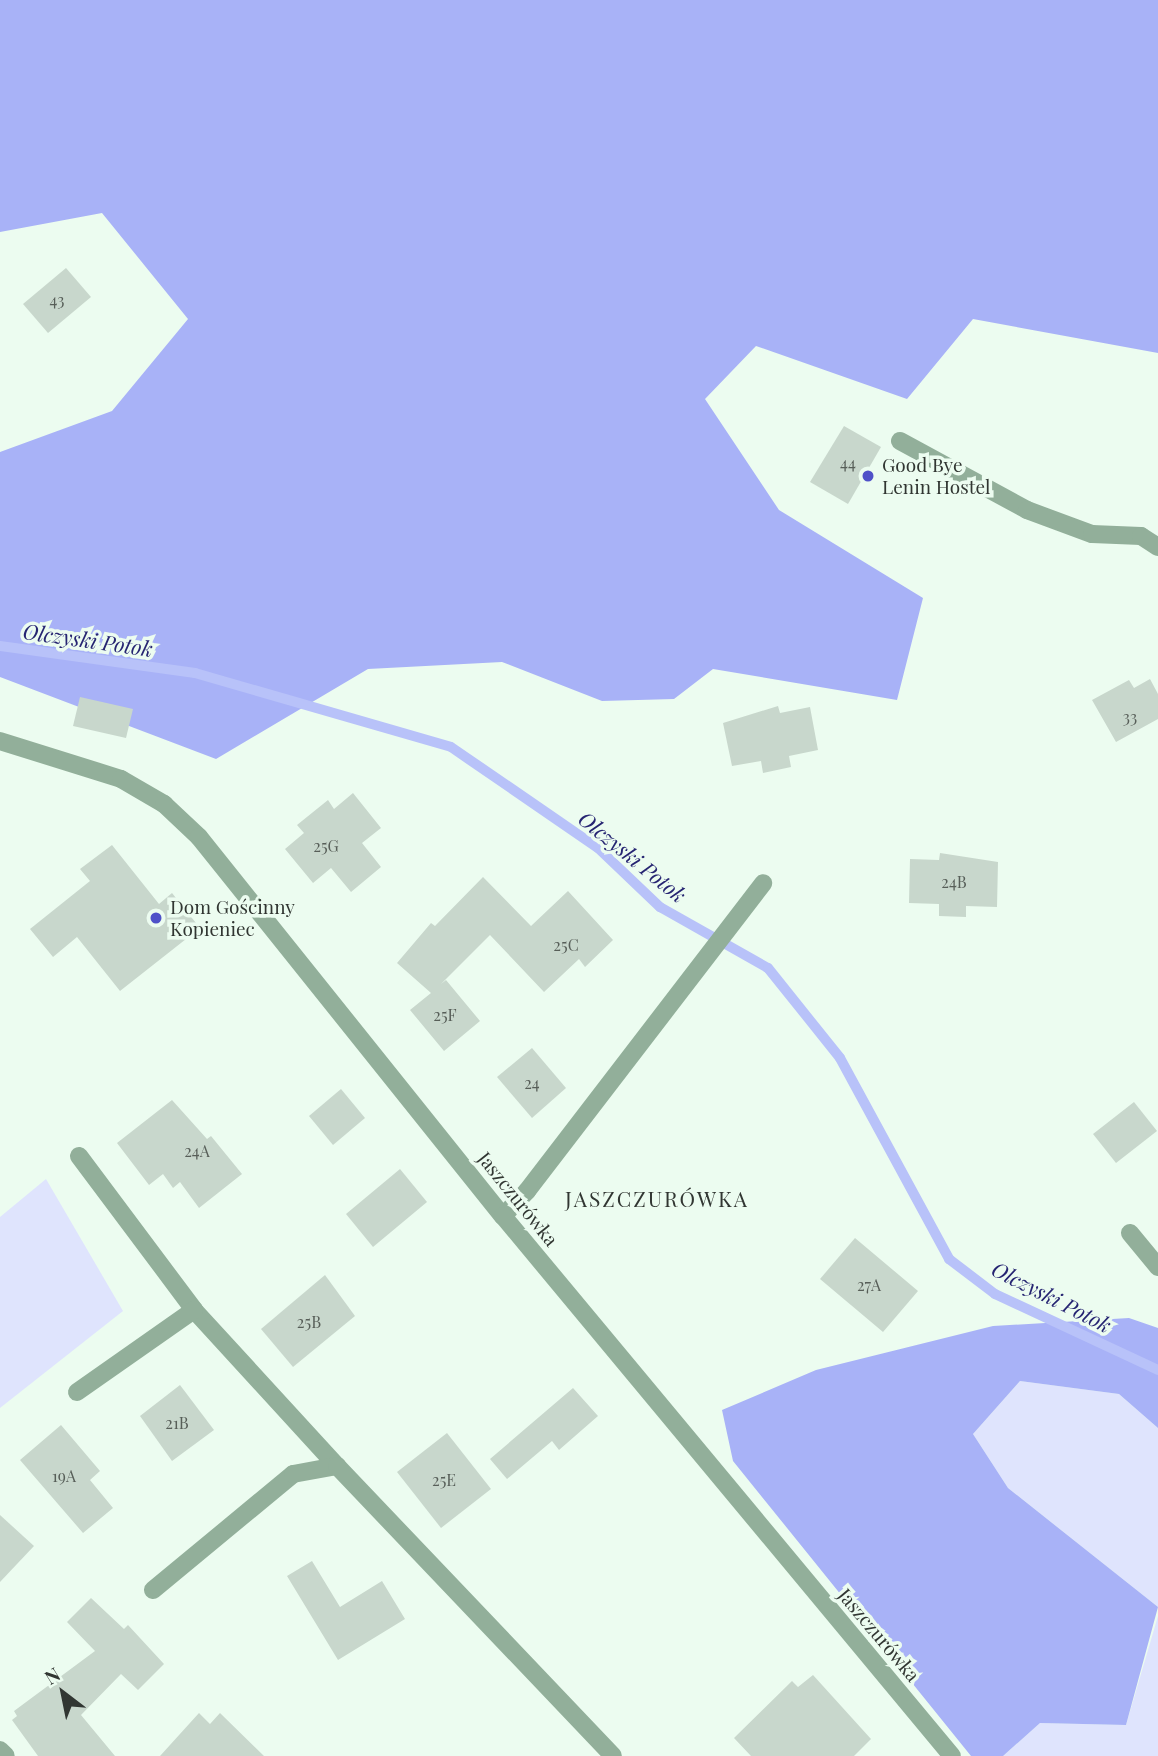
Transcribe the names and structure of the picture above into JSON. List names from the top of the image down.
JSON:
{
  "streets": {
    "street": ["Jaszczurówka"]
  },
  "districts": ["JASZCZURÓWKA"],
  "water": ["Olczyski Potok"],
  "places": ["Good Bye Lenin Hostel", "Dom Gościnny Kopieniec"],
  "house_numbers": [
    "43",
    "44",
    "33",
    "25G",
    "24B",
    "25C",
    "25F",
    "24",
    "24A",
    "27A",
    "25B",
    "21B",
    "19A",
    "25E"
  ],
  "north": "top left"
}
